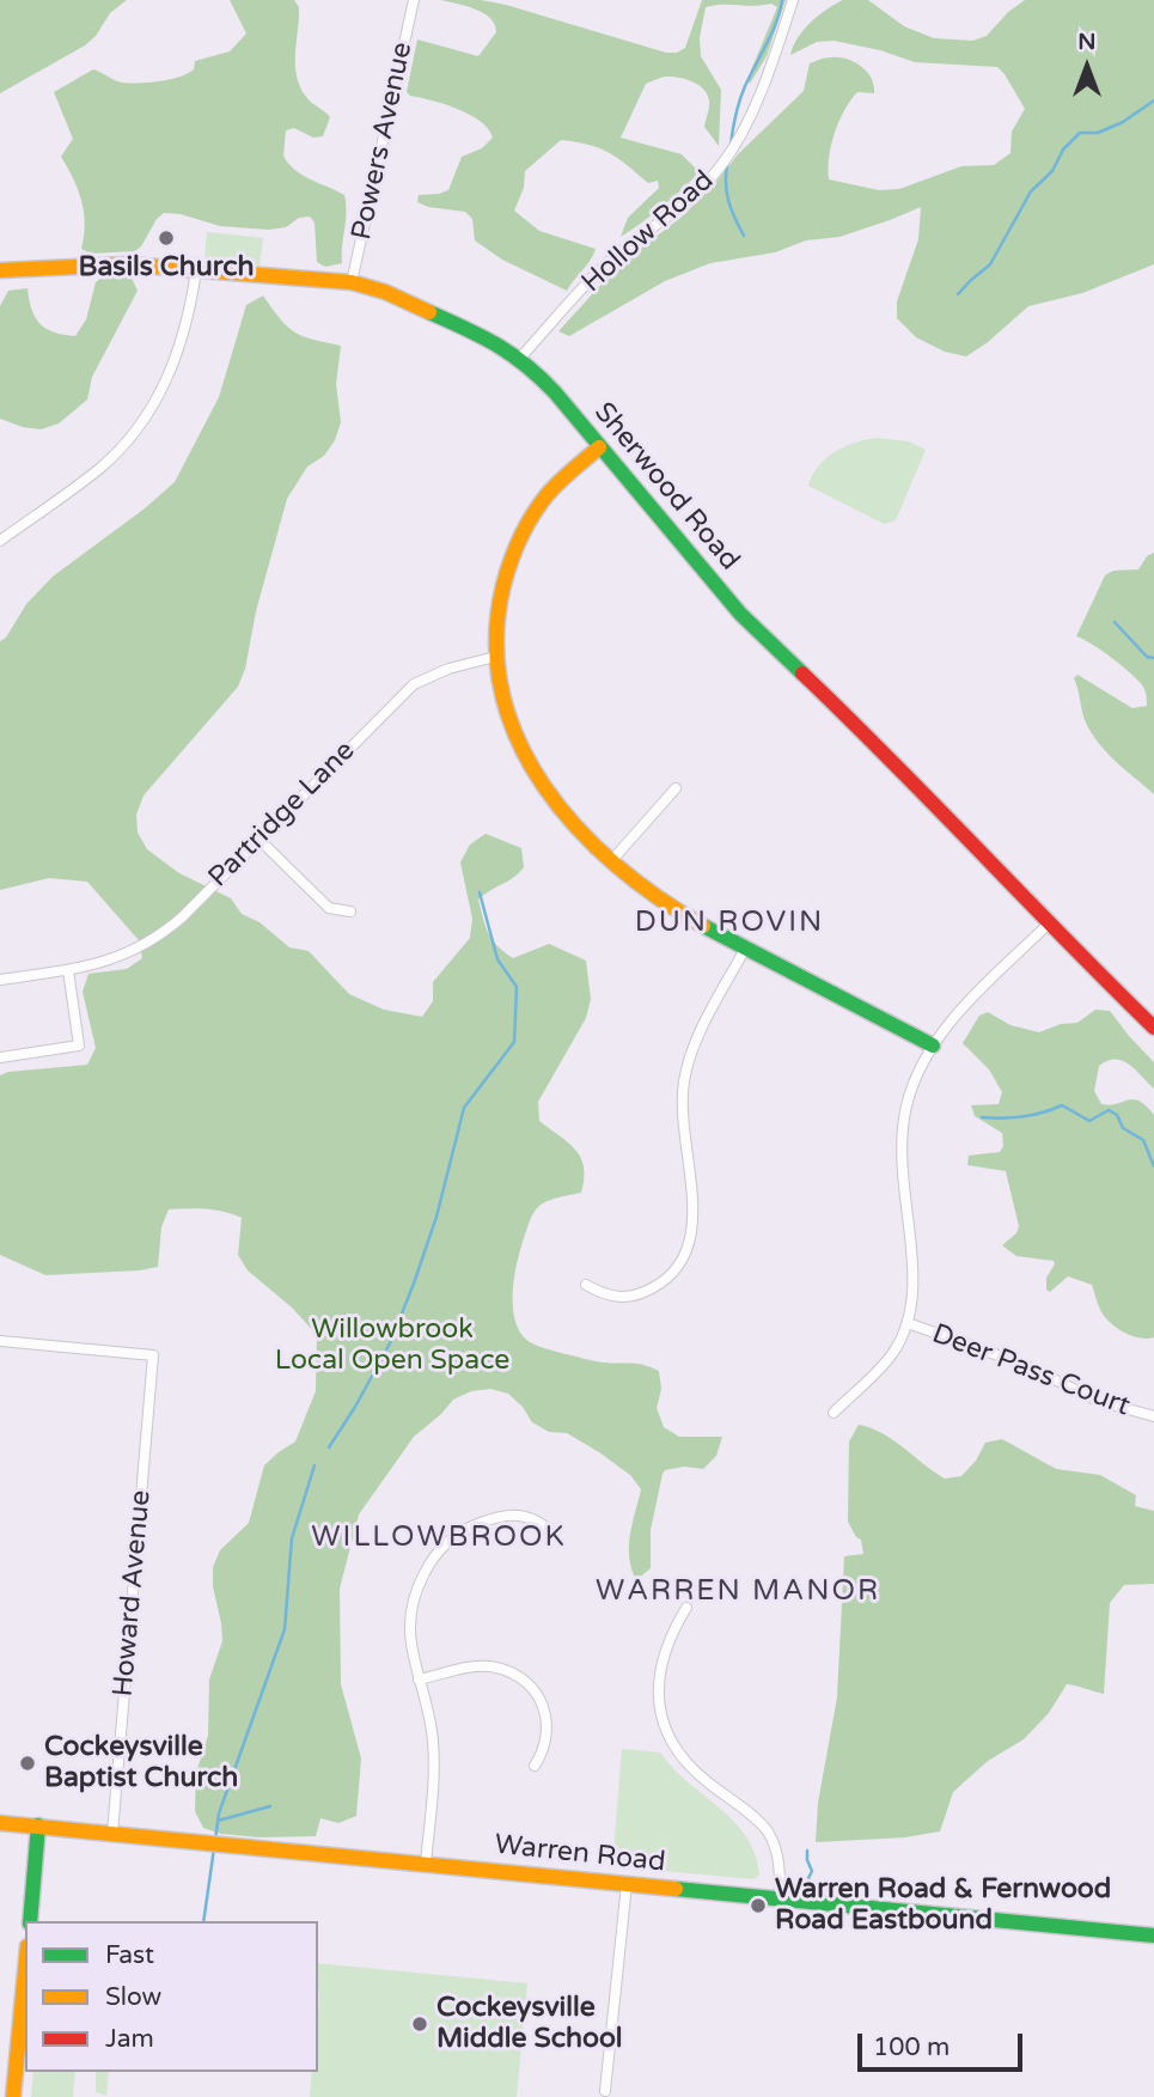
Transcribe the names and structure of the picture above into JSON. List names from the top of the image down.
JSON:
{
  "streets": {
    "street": [
      "Powers Avenue",
      "Hollow Road",
      "Sherwood Road",
      "Partridge Lane",
      "Deer Pass Court",
      "Howard Avenue",
      "Warren Road"
    ]
  },
  "crossings": [
    ["Powers Avenue", "Sherwood Road"],
    ["Hollow Road", "Sherwood Road"],
    ["Howard Avenue", "Warren Road"]
  ],
  "districts": ["DUN ROVIN", "WILLOWBROOK", "WARREN MANOR"],
  "parks": ["Willowbrook Local Open Space"],
  "places": [
    "Basils Church",
    "Cockeysville Baptist Church",
    "Warren Road & Fernwood Road Eastbound",
    "Cockeysville Middle School"
  ],
  "legend": ["Fast", "Slow", "Jam"],
  "scale_bar": "100 m",
  "north": "top"
}
